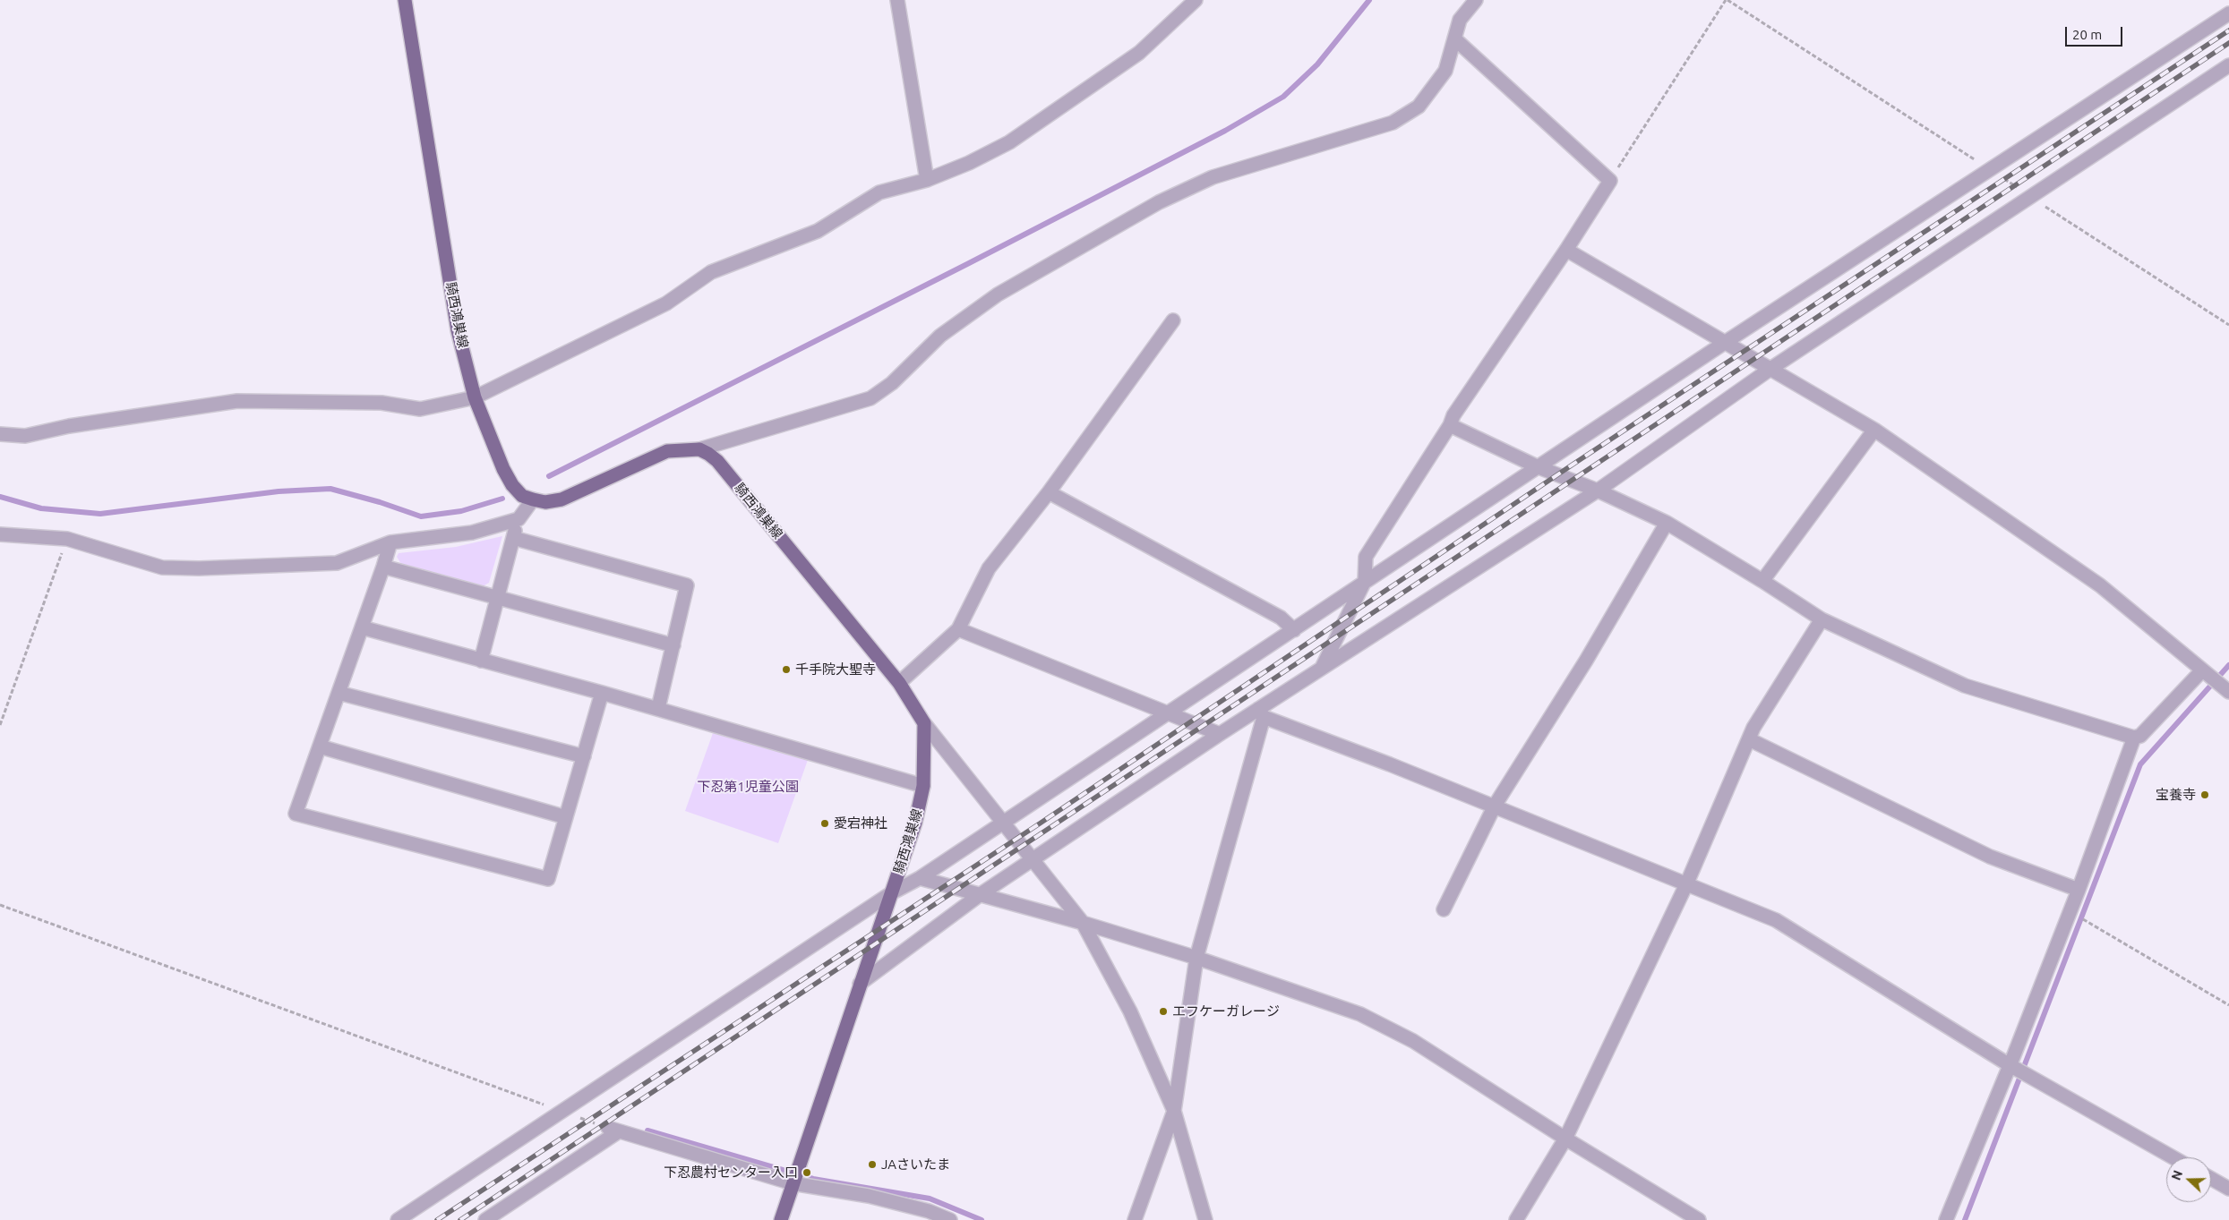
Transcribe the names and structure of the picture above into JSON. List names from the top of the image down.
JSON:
{
  "streets": {
    "main road": ["騎西鴻巣線"]
  },
  "parks": ["下忍第1児童公園"],
  "places": [
    "千手院大聖寺",
    "宝養寺",
    "愛宕神社",
    "エフケーガレージ",
    "JAさいたま",
    "下忍農村センター入口"
  ],
  "scale_bar": "20 m",
  "north": "left"
}
